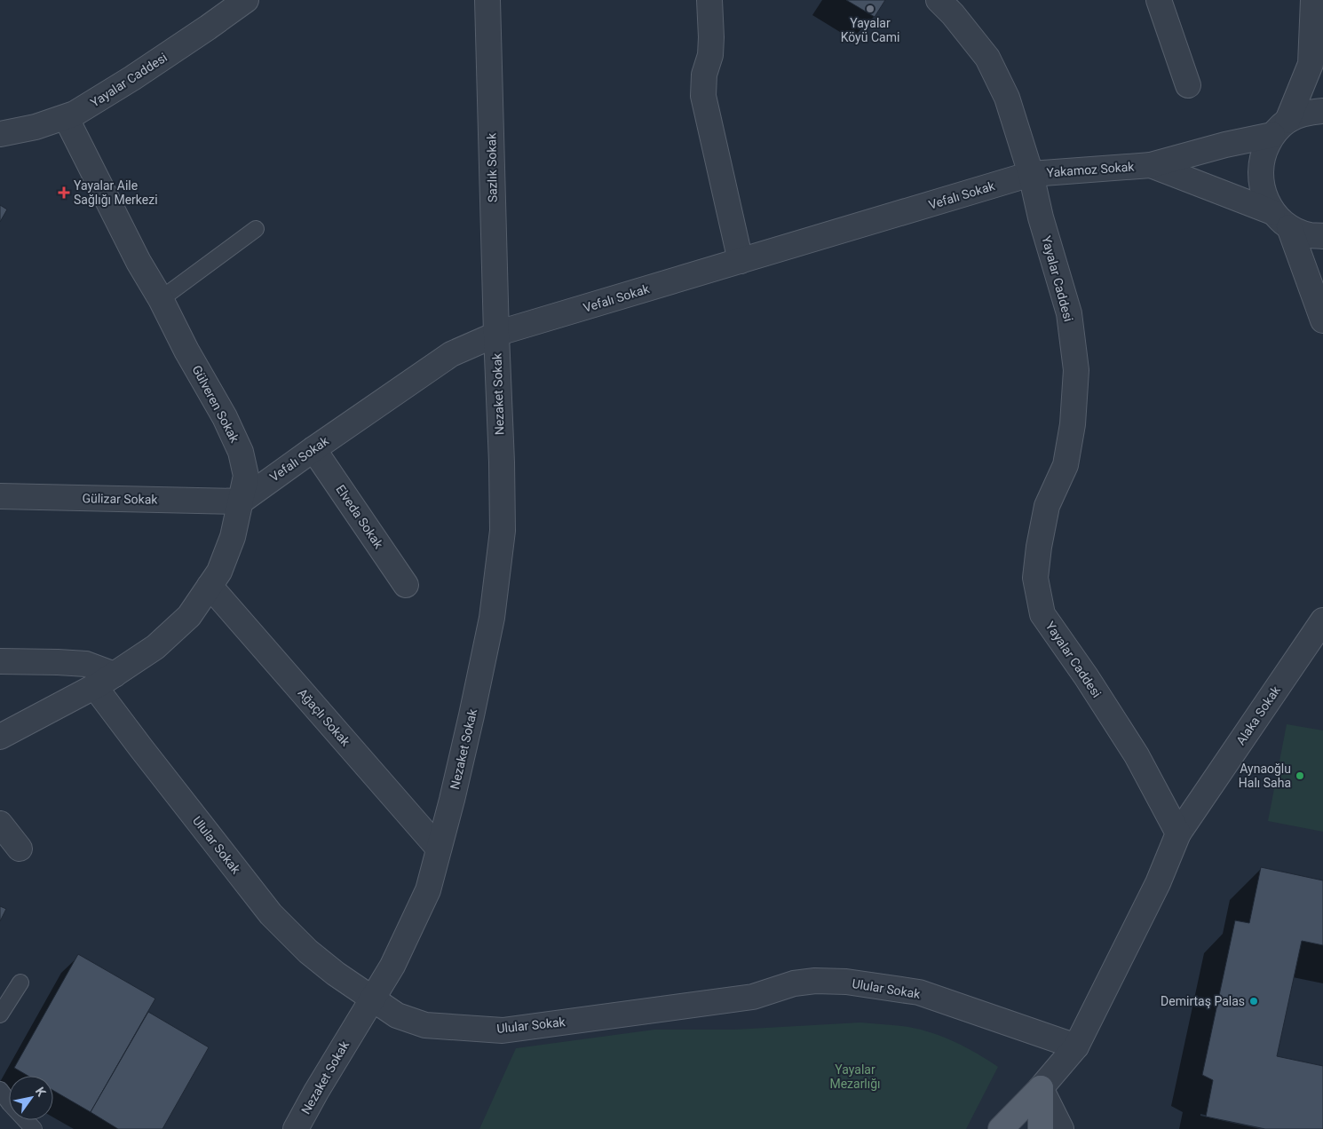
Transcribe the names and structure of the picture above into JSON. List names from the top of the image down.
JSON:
{
  "streets": {
    "street": [
      "Yayalar Caddesi",
      "Sazlık Sokak",
      "Yakamoz Sokak",
      "Vefalı Sokak",
      "Nezaket Sokak",
      "Gülveren Sokak",
      "Gülizar Sokak",
      "Elveda Sokak",
      "Alaka Sokak",
      "Ağaçlı Sokak",
      "Ulular Sokak"
    ]
  },
  "crossings": [
    ["Yayalar Caddesi", "Yakamoz Sokak"],
    ["Yayalar Caddesi", "Vefalı Sokak"],
    ["Yayalar Caddesi", "Gülveren Sokak"],
    ["Yayalar Caddesi", "Alaka Sokak"],
    ["Sazlık Sokak", "Vefalı Sokak"],
    ["Sazlık Sokak", "Nezaket Sokak"],
    ["Yakamoz Sokak", "Vefalı Sokak"],
    ["Vefalı Sokak", "Nezaket Sokak"],
    ["Vefalı Sokak", "Gülveren Sokak"],
    ["Vefalı Sokak", "Gülizar Sokak"],
    ["Vefalı Sokak", "Elveda Sokak"],
    ["Nezaket Sokak", "Ağaçlı Sokak"],
    ["Nezaket Sokak", "Ulular Sokak"],
    ["Gülveren Sokak", "Gülizar Sokak"],
    ["Gülveren Sokak", "Ağaçlı Sokak"],
    ["Gülveren Sokak", "Ulular Sokak"]
  ],
  "parks": ["Yayalar Mezarlığı"],
  "places": {
    "other": ["Yayalar Köyü Cami", "Aynaoğlu Halı Saha", "Demirtaş Palas"],
    "health": ["Yayalar Aile Sağlığı Merkezi"]
  },
  "north": "top right"
}
